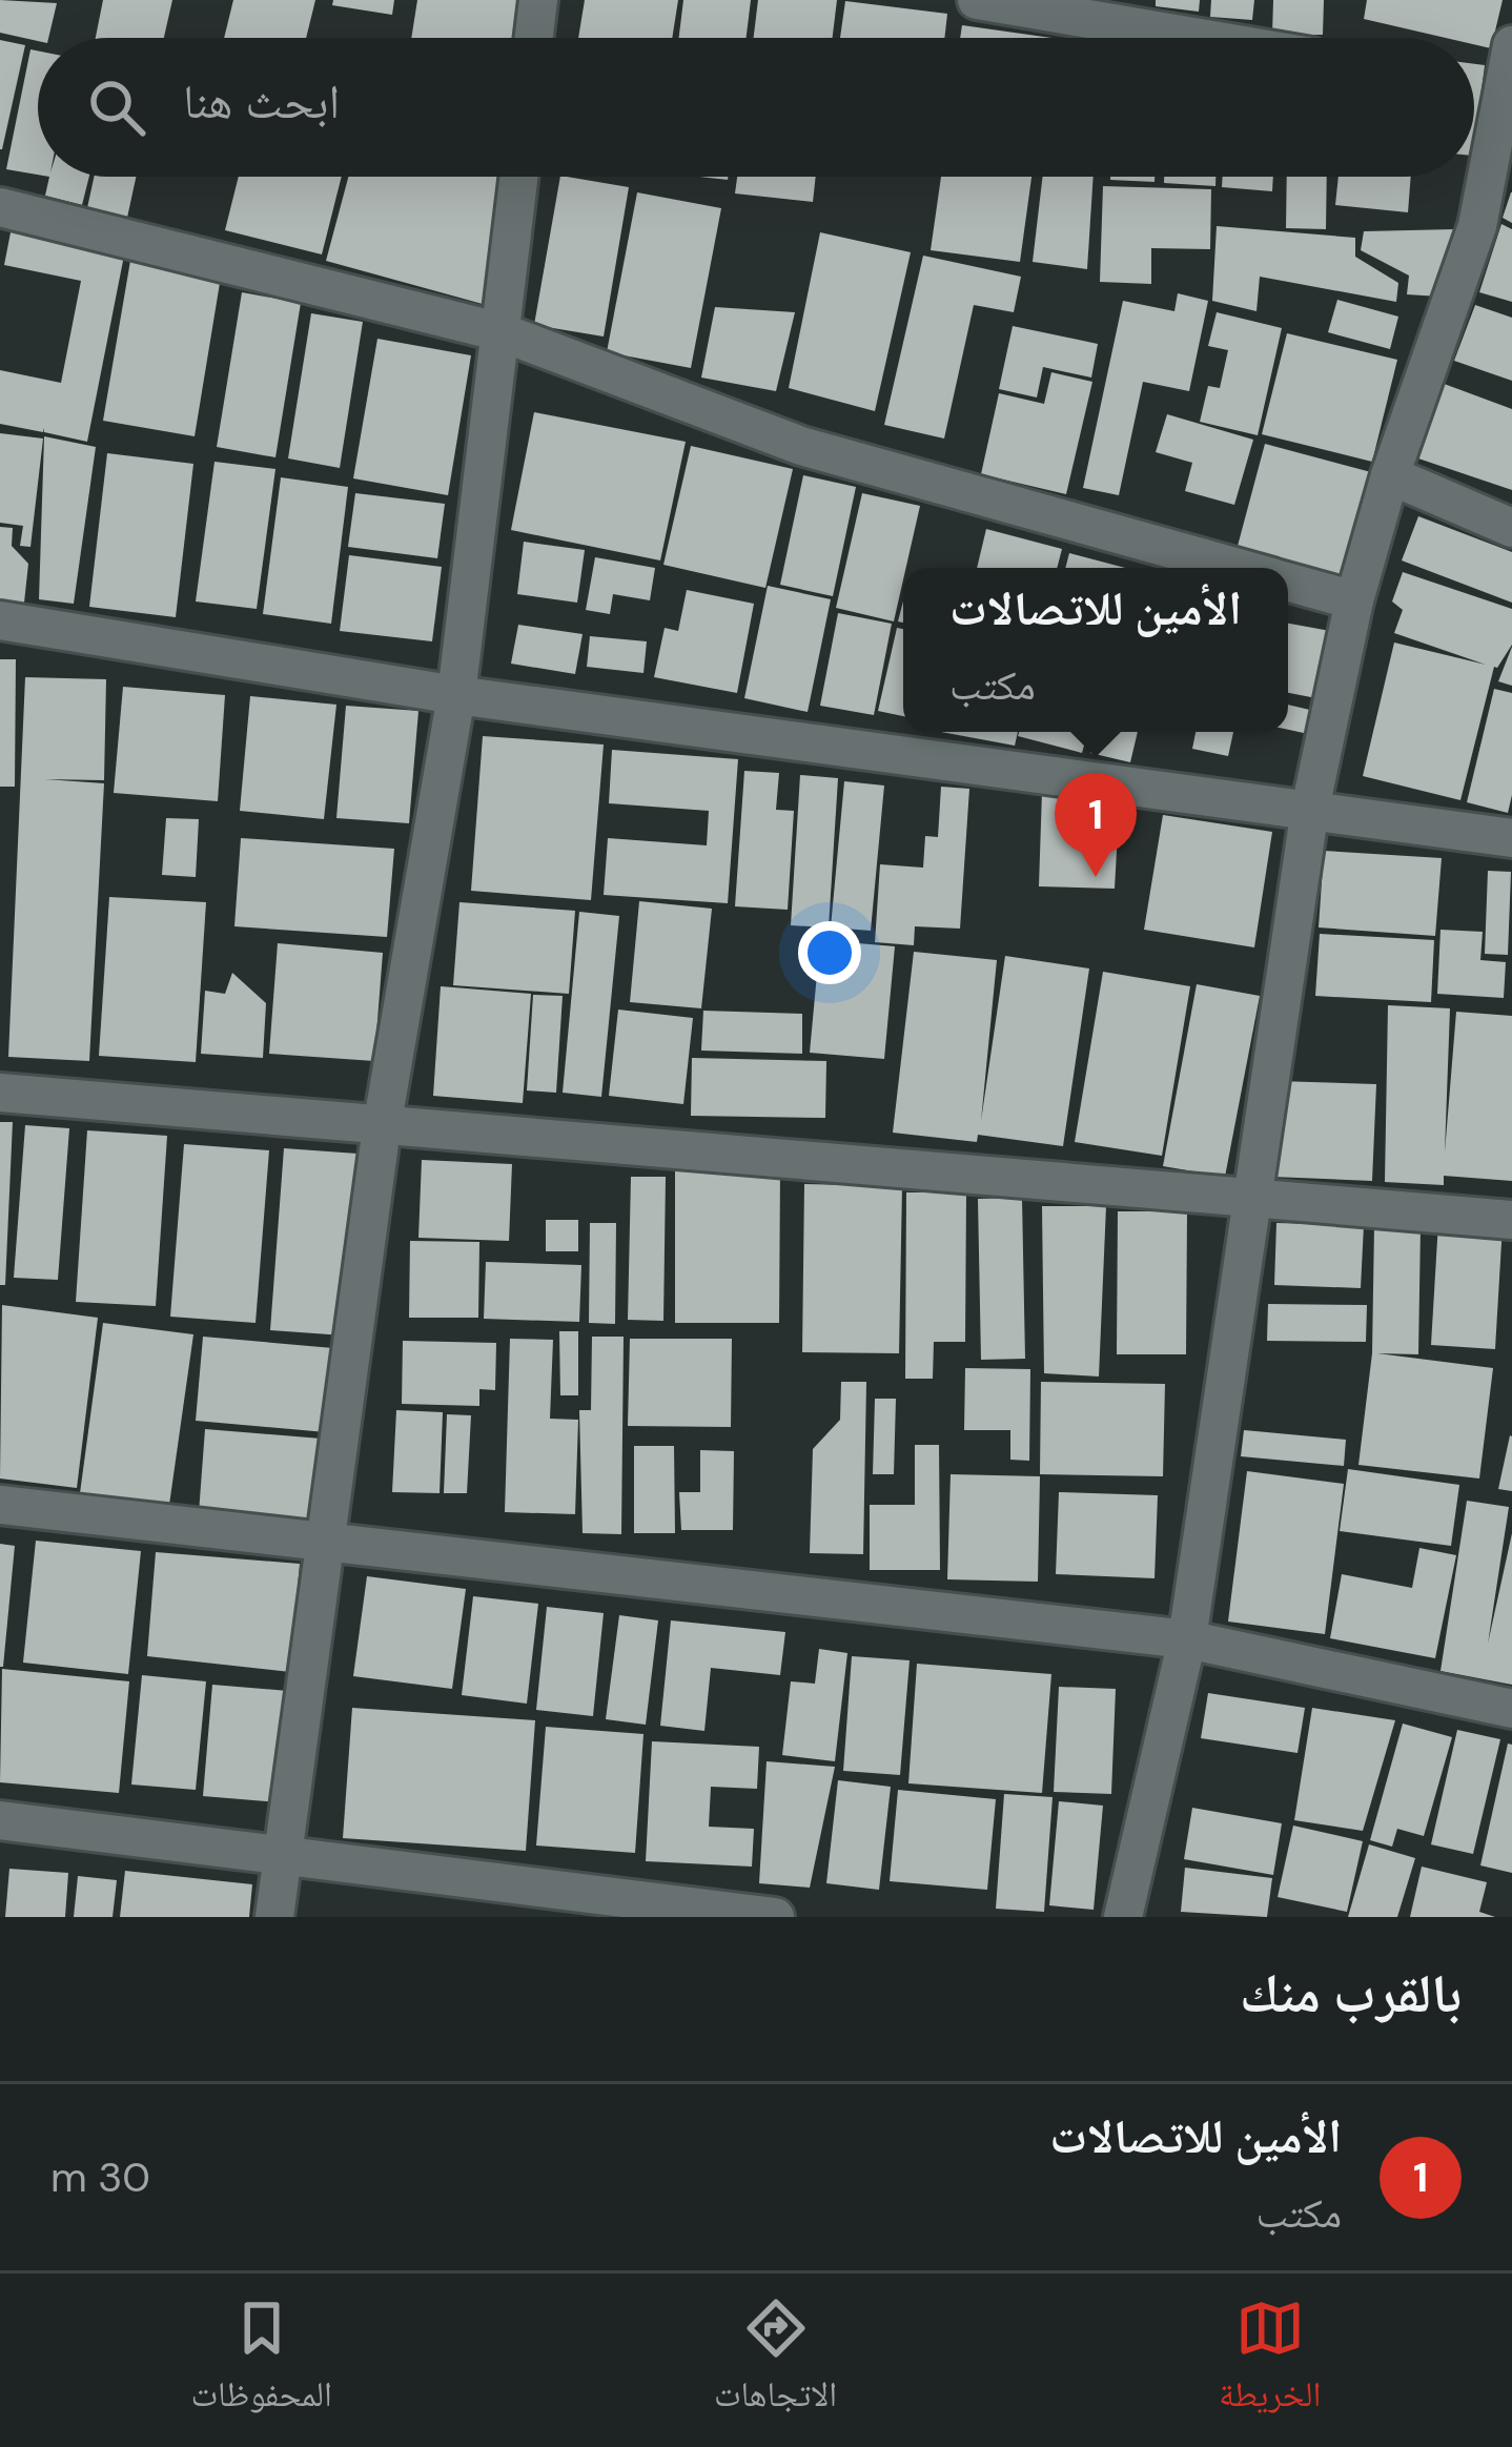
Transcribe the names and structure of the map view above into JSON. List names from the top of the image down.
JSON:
{
  "page": {
    "search": "ابحث هنا",
    "popup": ["الأمين للاتصالات", "مكتب"],
    "pins": "1",
    "heading": "بالقرب منك",
    "list": [
      {
        "mark": "1",
        "name": "الأمين للاتصالات",
        "note": "مكتب",
        "value": "30 m"
      }
    ],
    "nav": ["الخريطة", "الاتجاهات", "المحفوظات"]
  }
}
